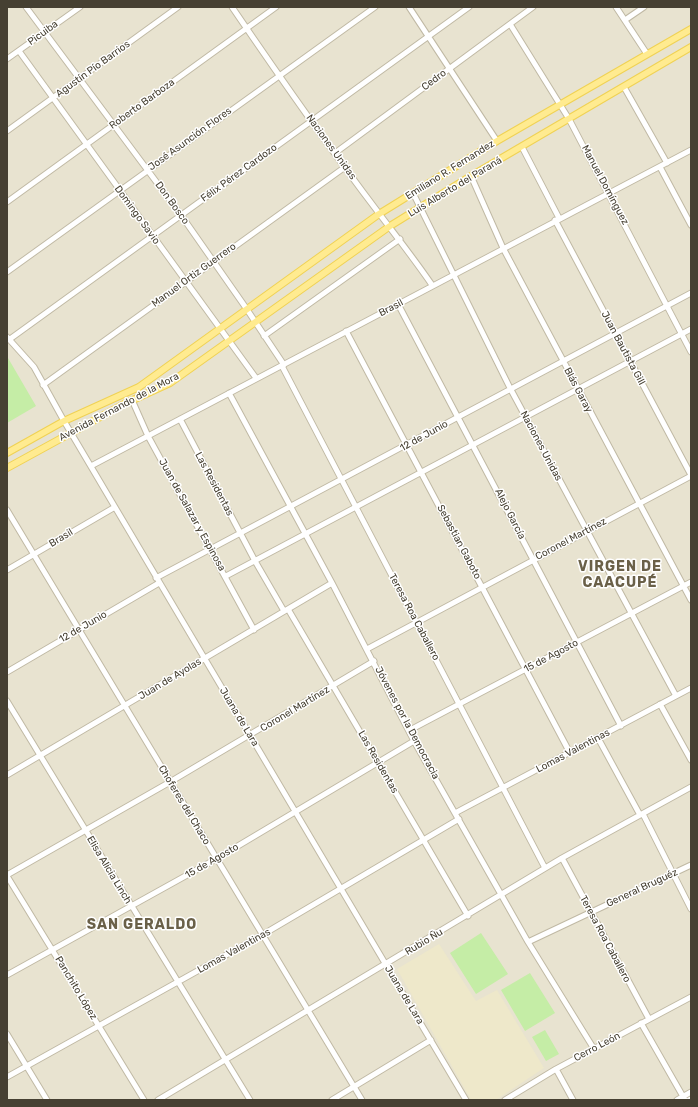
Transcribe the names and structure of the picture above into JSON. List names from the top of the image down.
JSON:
{
  "streets": {
    "main road": ["Emiliano R. Fernandez", "Luis Alberto del Paraná", "Avenida Fernando de la Mora"],
    "street": [
      "Picuiba",
      "Agustín Pío Barrios",
      "Cedro",
      "Roberto Barboza",
      "José Asunción Flores",
      "Naciones Unidas",
      "Félix Pérez Cardozo",
      "Manuel Domínguez",
      "Don Bosco",
      "Domingo Savio",
      "Manuel Ortiz Guerrero",
      "Brasil",
      "Juan Bautista Gill",
      "Blás Garay",
      "12 de Junio",
      "Las Residentas",
      "Alejo García",
      "Juan de Salazar y Espinosa",
      "Coronel Martínez",
      "Sebastian Gaboto",
      "Teresa Roa Caballero",
      "15 de Agosto",
      "Juan de Ayolas",
      "Juana de Lara",
      "Jóvenes por la Democracia",
      "Lomas Valentinas",
      "Choferes del Chaco",
      "Elisa Alicia Linch",
      "General Bruguéz",
      "Rubio Ñu",
      "Panchito López",
      "Cerro León"
    ]
  },
  "crossings": [
    ["Picuiba", "Don Bosco"],
    ["Picuiba", "Domingo Savio"],
    ["Agustín Pío Barrios", "Don Bosco"],
    ["Agustín Pío Barrios", "Domingo Savio"],
    ["Cedro", "Naciones Unidas"],
    ["Cedro", "Manuel Domínguez"],
    ["Roberto Barboza", "Naciones Unidas"],
    ["Roberto Barboza", "Don Bosco"],
    ["Roberto Barboza", "Domingo Savio"],
    ["José Asunción Flores", "Naciones Unidas"],
    ["José Asunción Flores", "Don Bosco"],
    ["José Asunción Flores", "Domingo Savio"],
    ["Naciones Unidas", "Emiliano R. Fernandez"],
    ["Naciones Unidas", "Félix Pérez Cardozo"],
    ["Naciones Unidas", "Luis Alberto del Paraná"],
    ["Naciones Unidas", "Manuel Ortiz Guerrero"],
    ["Naciones Unidas", "Brasil"],
    ["Naciones Unidas", "12 de Junio"],
    ["Naciones Unidas", "Coronel Martínez"],
    ["Naciones Unidas", "15 de Agosto"],
    ["Naciones Unidas", "Lomas Valentinas"],
    ["Emiliano R. Fernandez", "Manuel Domínguez"],
    ["Emiliano R. Fernandez", "Don Bosco"],
    ["Emiliano R. Fernandez", "Domingo Savio"],
    ["Emiliano R. Fernandez", "Avenida Fernando de la Mora"],
    ["Félix Pérez Cardozo", "Don Bosco"],
    ["Félix Pérez Cardozo", "Domingo Savio"],
    ["Félix Pérez Cardozo", "Juana de Lara"],
    ["Manuel Domínguez", "Luis Alberto del Paraná"],
    ["Manuel Domínguez", "Brasil"],
    ["Manuel Domínguez", "12 de Junio"],
    ["Luis Alberto del Paraná", "Don Bosco"],
    ["Luis Alberto del Paraná", "Domingo Savio"],
    ["Luis Alberto del Paraná", "Juan Bautista Gill"],
    ["Luis Alberto del Paraná", "Blás Garay"],
    ["Luis Alberto del Paraná", "Avenida Fernando de la Mora"],
    ["Don Bosco", "Manuel Ortiz Guerrero"],
    ["Don Bosco", "Brasil"],
    ["Don Bosco", "Teresa Roa Caballero"],
    ["Domingo Savio", "Manuel Ortiz Guerrero"],
    ["Domingo Savio", "Brasil"],
    ["Domingo Savio", "Avenida Fernando de la Mora"],
    ["Manuel Ortiz Guerrero", "Juana de Lara"],
    ["Brasil", "Juan Bautista Gill"],
    ["Brasil", "Blás Garay"],
    ["Brasil", "Las Residentas"],
    ["Brasil", "Alejo García"],
    ["Brasil", "Juan de Salazar y Espinosa"],
    ["Brasil", "Sebastian Gaboto"],
    ["Brasil", "Teresa Roa Caballero"],
    ["Brasil", "Juana de Lara"],
    ["Brasil", "Jóvenes por la Democracia"],
    ["Brasil", "Choferes del Chaco"],
    ["Juan Bautista Gill", "12 de Junio"],
    ["Juan Bautista Gill", "Coronel Martínez"],
    ["Blás Garay", "12 de Junio"],
    ["Blás Garay", "Coronel Martínez"],
    ["Blás Garay", "15 de Agosto"],
    ["Avenida Fernando de la Mora", "Juan de Salazar y Espinosa"],
    ["Avenida Fernando de la Mora", "Juana de Lara"],
    ["12 de Junio", "Las Residentas"],
    ["12 de Junio", "Alejo García"],
    ["12 de Junio", "Juan de Salazar y Espinosa"],
    ["12 de Junio", "Sebastian Gaboto"],
    ["12 de Junio", "Teresa Roa Caballero"],
    ["12 de Junio", "Juana de Lara"],
    ["12 de Junio", "Jóvenes por la Democracia"],
    ["12 de Junio", "Choferes del Chaco"],
    ["Las Residentas", "Coronel Martínez"],
    ["Las Residentas", "15 de Agosto"],
    ["Las Residentas", "Juan de Ayolas"],
    ["Las Residentas", "Lomas Valentinas"],
    ["Las Residentas", "Rubio Ñu"],
    ["Alejo García", "Coronel Martínez"],
    ["Alejo García", "15 de Agosto"],
    ["Alejo García", "Lomas Valentinas"],
    ["Juan de Salazar y Espinosa", "Juan de Ayolas"],
    ["Coronel Martínez", "Sebastian Gaboto"],
    ["Coronel Martínez", "Teresa Roa Caballero"],
    ["Coronel Martínez", "Juana de Lara"],
    ["Coronel Martínez", "Jóvenes por la Democracia"],
    ["Coronel Martínez", "Choferes del Chaco"],
    ["Coronel Martínez", "Elisa Alicia Linch"],
    ["Coronel Martínez", "Panchito López"],
    ["Sebastian Gaboto", "15 de Agosto"],
    ["Sebastian Gaboto", "Lomas Valentinas"],
    ["Teresa Roa Caballero", "15 de Agosto"],
    ["Teresa Roa Caballero", "Lomas Valentinas"],
    ["Teresa Roa Caballero", "General Bruguéz"],
    ["Teresa Roa Caballero", "Rubio Ñu"],
    ["Teresa Roa Caballero", "Cerro León"],
    ["15 de Agosto", "Juana de Lara"],
    ["15 de Agosto", "Jóvenes por la Democracia"],
    ["15 de Agosto", "Choferes del Chaco"],
    ["15 de Agosto", "Elisa Alicia Linch"],
    ["15 de Agosto", "Panchito López"],
    ["Juan de Ayolas", "Juana de Lara"],
    ["Juan de Ayolas", "Jóvenes por la Democracia"],
    ["Juan de Ayolas", "Choferes del Chaco"],
    ["Juan de Ayolas", "Elisa Alicia Linch"],
    ["Juana de Lara", "Lomas Valentinas"],
    ["Juana de Lara", "Rubio Ñu"],
    ["Jóvenes por la Democracia", "Lomas Valentinas"],
    ["Jóvenes por la Democracia", "General Bruguéz"],
    ["Jóvenes por la Democracia", "Rubio Ñu"],
    ["Jóvenes por la Democracia", "Cerro León"],
    ["Lomas Valentinas", "Choferes del Chaco"],
    ["Lomas Valentinas", "Elisa Alicia Linch"],
    ["Lomas Valentinas", "Panchito López"],
    ["Choferes del Chaco", "Rubio Ñu"],
    ["Elisa Alicia Linch", "Rubio Ñu"]
  ],
  "districts": ["VIRGEN DE CAACUPÉ", "SAN GERALDO"]
}
